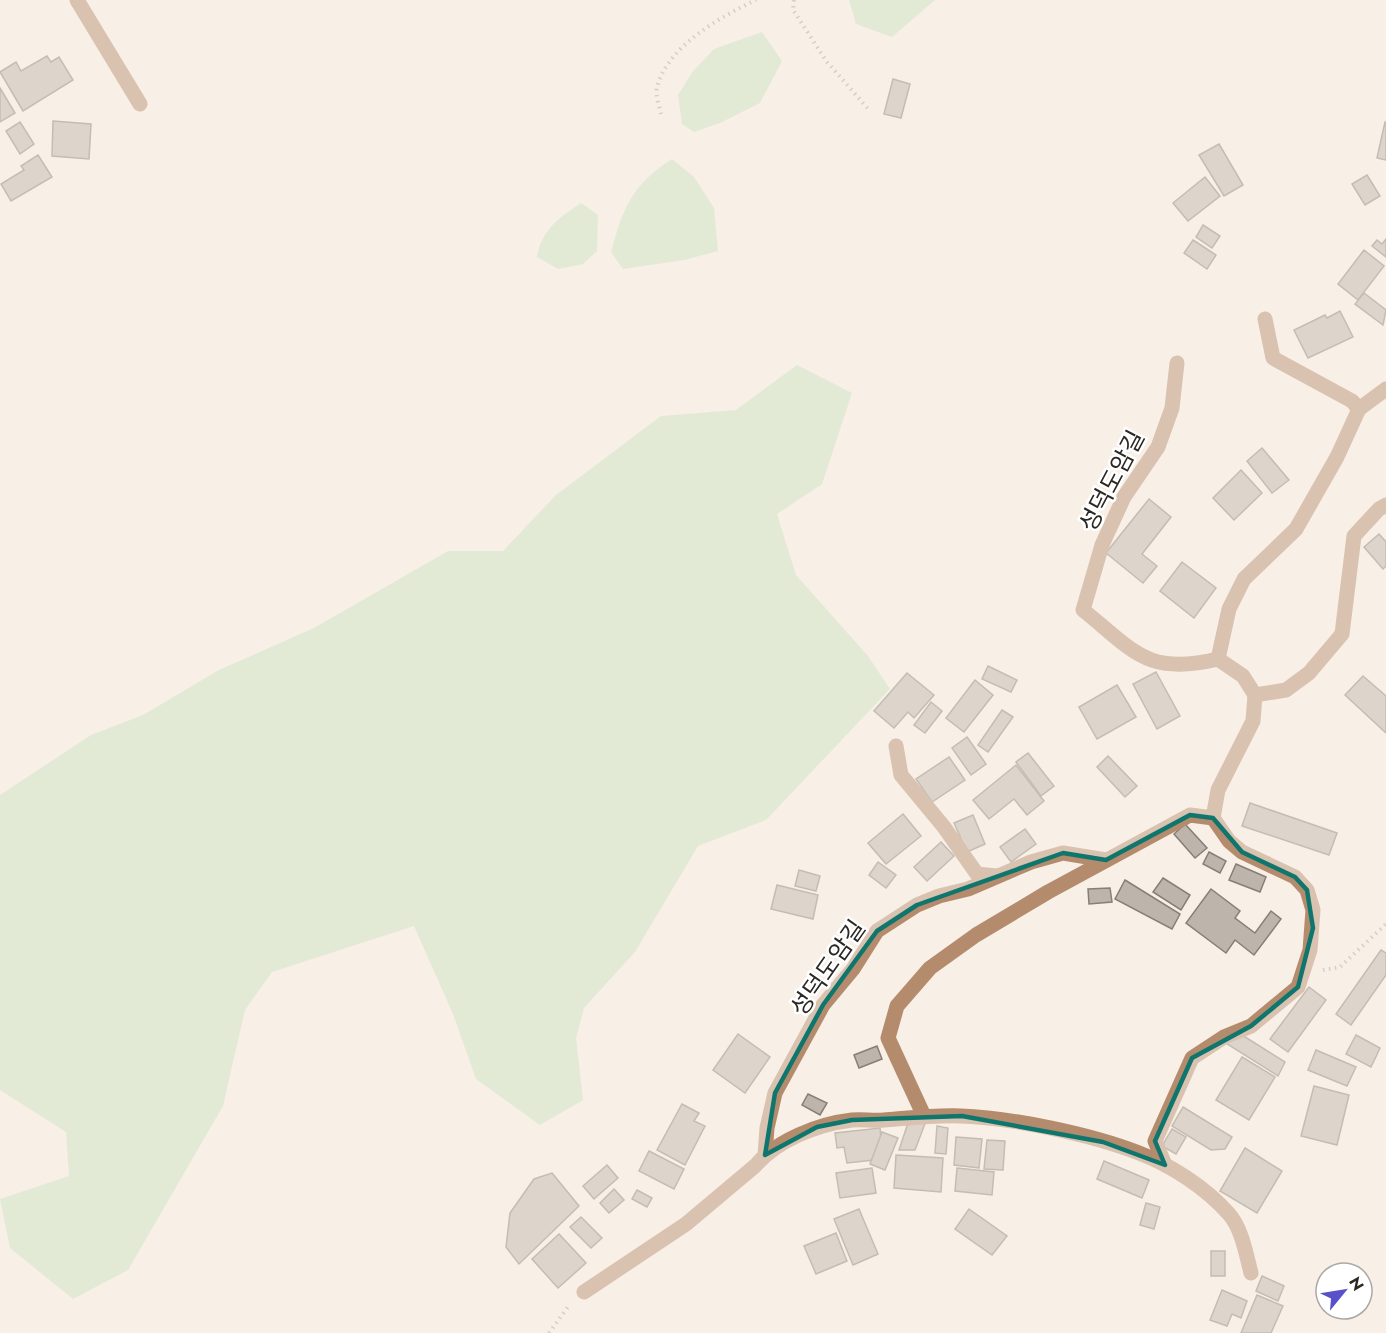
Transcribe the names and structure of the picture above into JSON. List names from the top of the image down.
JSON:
{
  "streets": {
    "street": ["성덕도암길"]
  },
  "north": "top right"
}
